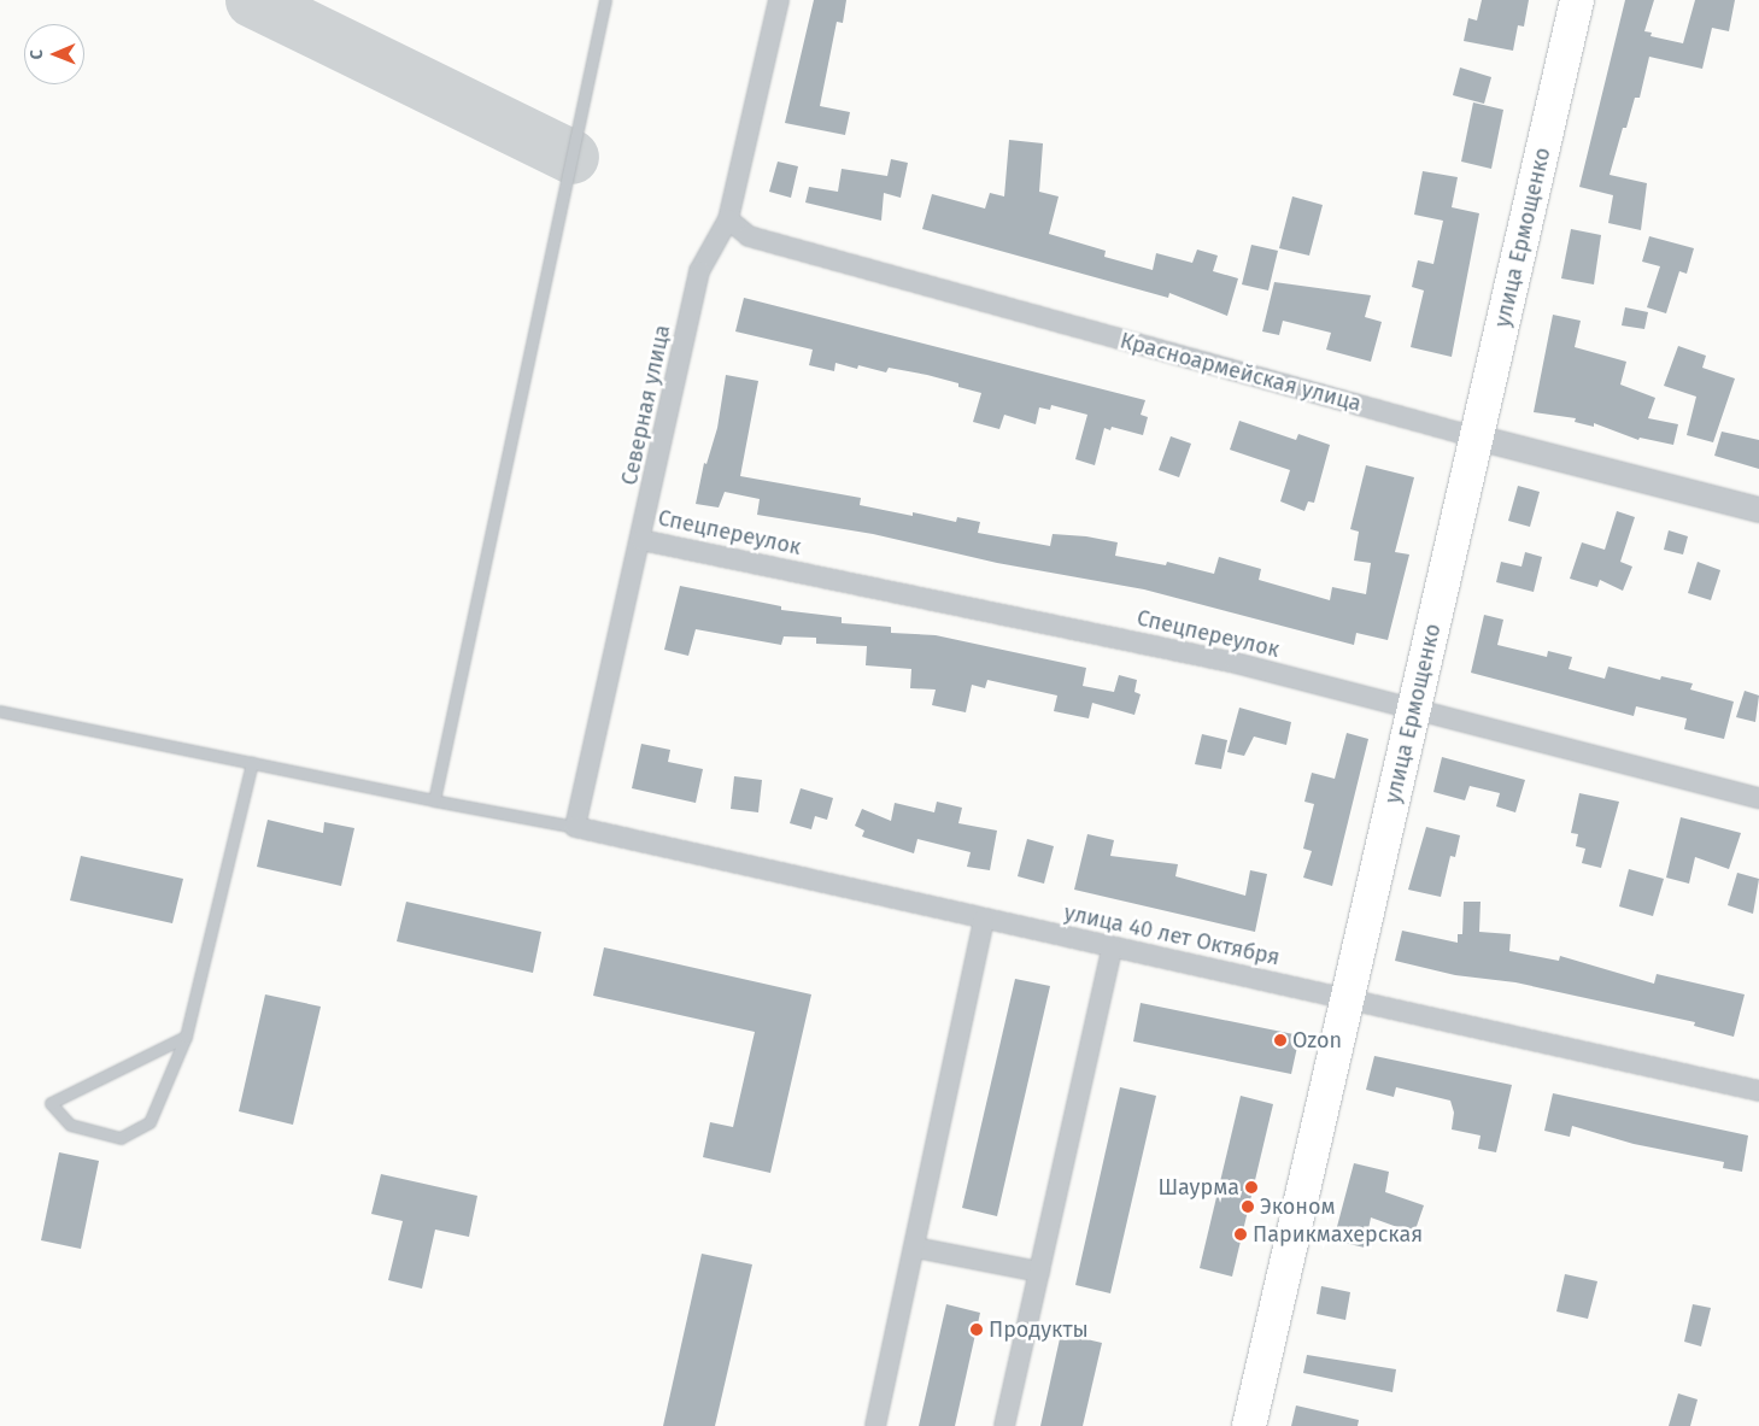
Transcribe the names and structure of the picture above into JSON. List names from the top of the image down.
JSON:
{
  "streets": {
    "highway": ["улица Ермощенко"],
    "street": [
      "Красноармейская улица",
      "Северная улица",
      "Спецпереулок",
      "улица 40 лет Октября"
    ]
  },
  "crossings": [
    ["улица Ермощенко", "Красноармейская улица"],
    ["улица Ермощенко", "Спецпереулок"],
    ["улица Ермощенко", "улица 40 лет Октября"],
    ["Красноармейская улица", "Северная улица"],
    ["Северная улица", "Спецпереулок"],
    ["Северная улица", "улица 40 лет Октября"]
  ],
  "places": [
    "Ozon",
    "Шаурма",
    "Эконом",
    "Парикмахерская",
    "Продукты"
  ],
  "north": "left"
}
